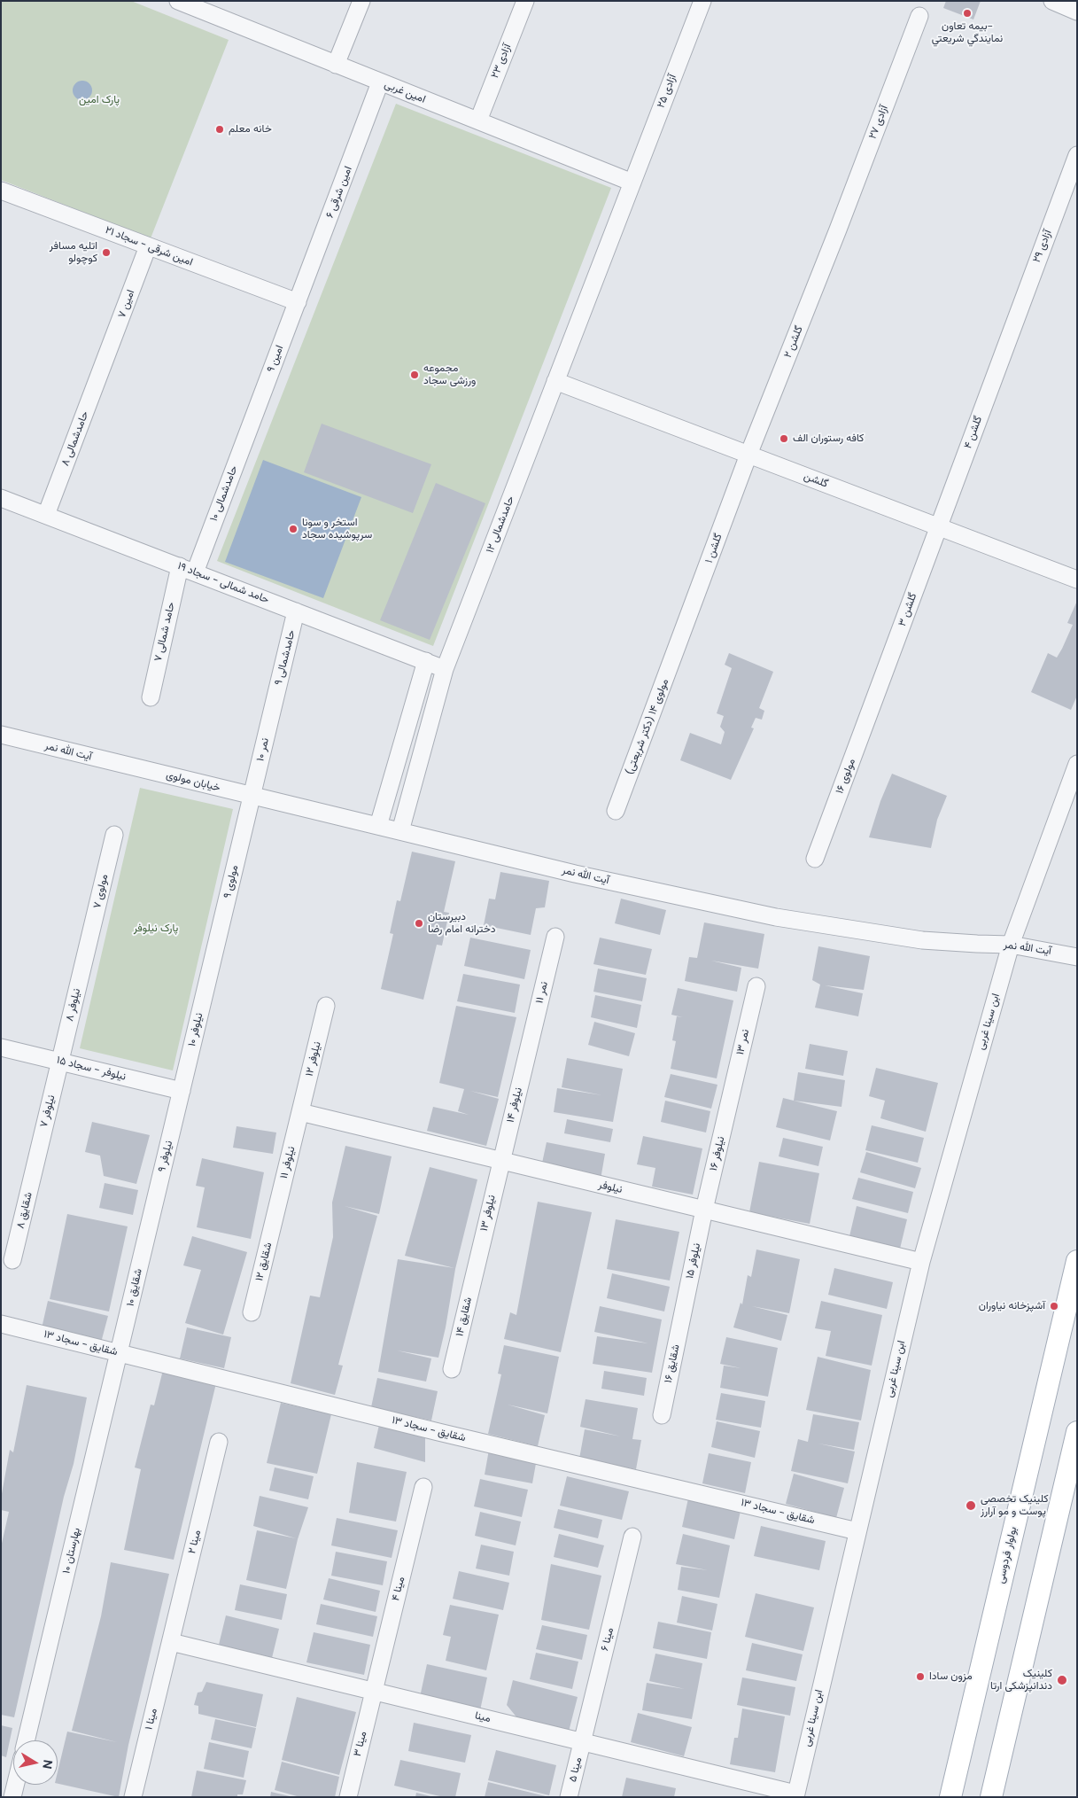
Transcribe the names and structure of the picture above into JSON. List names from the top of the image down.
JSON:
{
  "streets": {
    "main road": ["بولوار فردوسی"],
    "street": [
      "آزادی ۲۳",
      "آزادی ۲۵",
      "امین غربی",
      "۲۷ آزادی",
      "امین شرقی ۶",
      "امین شرقی - سجاد ۲۱",
      "آزادی ۲۹",
      "امین ۷",
      "گلشن ۲",
      "امین ۹",
      "گلشن ۴",
      "حامدشمالی ۸",
      "گلشن",
      "حامدشمالی ۱۰",
      "حامدشمالی ۱۲",
      "گلشن ۱",
      "حامد شمالی - سجاد ۱۹",
      "گلشن ۳",
      "حامد شمالی ۷",
      "حامدشمالی ۹",
      "مولوی ۱۴ (دکتر شریعتی)",
      "نمر ۱۰",
      "آیت الله نمر",
      "مولوی ۱۶",
      "خیابان مولوی",
      "مولوی ۹",
      "مولوی ۷",
      "نمر ۱۱",
      "نیلوفر ۸",
      "ابن سینا غربی",
      "نیلوفر ۱۰",
      "نمر ۱۳",
      "نیلوفر ۱۲",
      "نیلوفر - سجاد ۱۵",
      "نیلوفر ۱۴",
      "نیلوفر ۷",
      "نیلوفر ۱۶",
      "نیلوفر ۹",
      "نیلوفر ۱۱",
      "نیلوفر",
      "شقایق ۸",
      "نیلوفر ۱۳",
      "نیلوفر ۱۵",
      "شقایق ۱۲",
      "شقایق ۱۰",
      "شقایق ۱۴",
      "شقایق - سجاد ۱۳",
      "شقایق ۱۶",
      "مینا ۲",
      "بهارستان ۱۰",
      "مینا ۴",
      "مینا ۶",
      "مینا",
      "مینا ۱",
      "مینا ۳",
      "مینا ۵"
    ]
  },
  "crossings": [
    ["آزادی ۲۳", "امین غربی"],
    ["آزادی ۲۵", "امین غربی"],
    ["آزادی ۲۵", "گلشن"],
    ["آزادی ۲۵", "حامدشمالی ۱۲"],
    ["امین غربی", "امین شرقی ۶"],
    ["۲۷ آزادی", "گلشن ۲"],
    ["امین شرقی ۶", "امین شرقی - سجاد ۲۱"],
    ["امین شرقی ۶", "امین ۹"],
    ["امین شرقی - سجاد ۲۱", "امین ۷"],
    ["امین شرقی - سجاد ۲۱", "امین ۹"],
    ["آزادی ۲۹", "گلشن ۴"],
    ["امین ۷", "حامدشمالی ۸"],
    ["گلشن ۲", "گلشن"],
    ["گلشن ۲", "گلشن ۱"],
    ["امین ۹", "حامدشمالی ۱۰"],
    ["گلشن ۴", "گلشن"],
    ["گلشن ۴", "گلشن ۳"],
    ["حامدشمالی ۸", "حامد شمالی - سجاد ۱۹"],
    ["گلشن", "حامدشمالی ۱۲"],
    ["گلشن", "گلشن ۱"],
    ["گلشن", "گلشن ۳"],
    ["حامدشمالی ۱۰", "حامد شمالی - سجاد ۱۹"],
    ["حامدشمالی ۱۰", "حامد شمالی ۷"],
    ["حامدشمالی ۱۲", "حامد شمالی - سجاد ۱۹"],
    ["حامدشمالی ۱۲", "آیت الله نمر"],
    ["گلشن ۱", "مولوی ۱۴ (دکتر شریعتی)"],
    ["حامد شمالی - سجاد ۱۹", "حامد شمالی ۷"],
    ["حامد شمالی - سجاد ۱۹", "حامدشمالی ۹"],
    ["گلشن ۳", "مولوی ۱۶"],
    ["حامدشمالی ۹", "نمر ۱۰"],
    ["نمر ۱۰", "آیت الله نمر"],
    ["نمر ۱۰", "خیابان مولوی"],
    ["نمر ۱۰", "مولوی ۹"],
    ["آیت الله نمر", "خیابان مولوی"],
    ["آیت الله نمر", "مولوی ۹"],
    ["آیت الله نمر", "ابن سینا غربی"],
    ["خیابان مولوی", "مولوی ۹"],
    ["مولوی ۹", "نیلوفر ۱۰"],
    ["مولوی ۷", "نیلوفر ۸"],
    ["نمر ۱۱", "نیلوفر ۱۴"],
    ["نیلوفر ۸", "نیلوفر - سجاد ۱۵"],
    ["نیلوفر ۸", "نیلوفر ۷"],
    ["ابن سینا غربی", "نیلوفر"],
    ["ابن سینا غربی", "شقایق - سجاد ۱۳"],
    ["ابن سینا غربی", "مینا"],
    ["نیلوفر ۱۰", "نیلوفر - سجاد ۱۵"],
    ["نیلوفر ۱۰", "نیلوفر ۹"],
    ["نمر ۱۳", "نیلوفر ۱۶"],
    ["نیلوفر ۱۲", "نیلوفر ۱۱"],
    ["نیلوفر ۱۲", "نیلوفر"],
    ["نیلوفر - سجاد ۱۵", "نیلوفر ۷"],
    ["نیلوفر - سجاد ۱۵", "نیلوفر ۹"],
    ["نیلوفر ۱۴", "نیلوفر"],
    ["نیلوفر ۱۴", "نیلوفر ۱۳"],
    ["نیلوفر ۷", "شقایق ۸"],
    ["نیلوفر ۱۶", "نیلوفر"],
    ["نیلوفر ۱۶", "نیلوفر ۱۵"],
    ["نیلوفر ۹", "شقایق ۱۰"],
    ["نیلوفر ۱۱", "نیلوفر"],
    ["نیلوفر ۱۱", "شقایق ۱۲"],
    ["نیلوفر", "نیلوفر ۱۳"],
    ["نیلوفر", "نیلوفر ۱۵"],
    ["نیلوفر ۱۳", "شقایق ۱۴"],
    ["نیلوفر ۱۵", "شقایق ۱۶"],
    ["شقایق ۱۰", "شقایق - سجاد ۱۳"],
    ["شقایق ۱۰", "بهارستان ۱۰"],
    ["شقایق - سجاد ۱۳", "بهارستان ۱۰"],
    ["مینا ۲", "مینا"],
    ["مینا ۲", "مینا ۱"],
    ["مینا ۴", "مینا"],
    ["مینا ۴", "مینا ۳"],
    ["مینا ۶", "مینا"],
    ["مینا ۶", "مینا ۵"],
    ["مینا", "مینا ۱"],
    ["مینا", "مینا ۳"],
    ["مینا", "مینا ۵"]
  ],
  "parks": ["پارک امین", "پارک نیلوفر"],
  "places": [
    "بيمه تعاون- نمايندگي شريعتي",
    "خانه معلم",
    "اتليه مسافر كوچولو",
    "مجموعه ورزشی سجاد",
    "کافه رستوران الف",
    "استخر و سونا سرپوشیده سجاد",
    "دبیرستان دخترانه امام رضا",
    "آشپزخانه نیاوران",
    "کلینیک تخصصی پوست و مو آرارز",
    "مزون سادا",
    "کلینیک دندانپزشکی ارتا"
  ],
  "north": "right"
}
